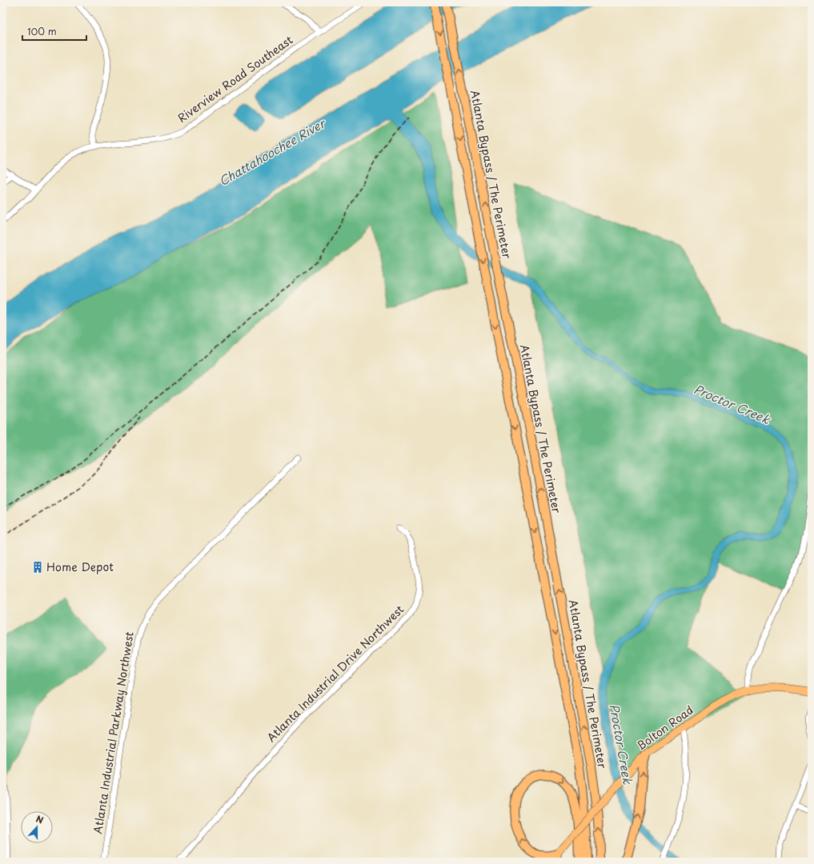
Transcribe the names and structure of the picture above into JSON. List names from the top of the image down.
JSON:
{
  "streets": {
    "highway": ["Atlanta Bypass / The Perimeter"],
    "main road": ["Bolton Road"],
    "street": ["Riverview Road Southeast", "Atlanta Industrial Drive Northwest", "Atlanta Industrial Parkway Northwest"]
  },
  "water": ["Chattahoochee River", "Proctor Creek"],
  "places": {
    "building": ["Home Depot"]
  },
  "scale_bar": "100 m",
  "north": "top"
}
